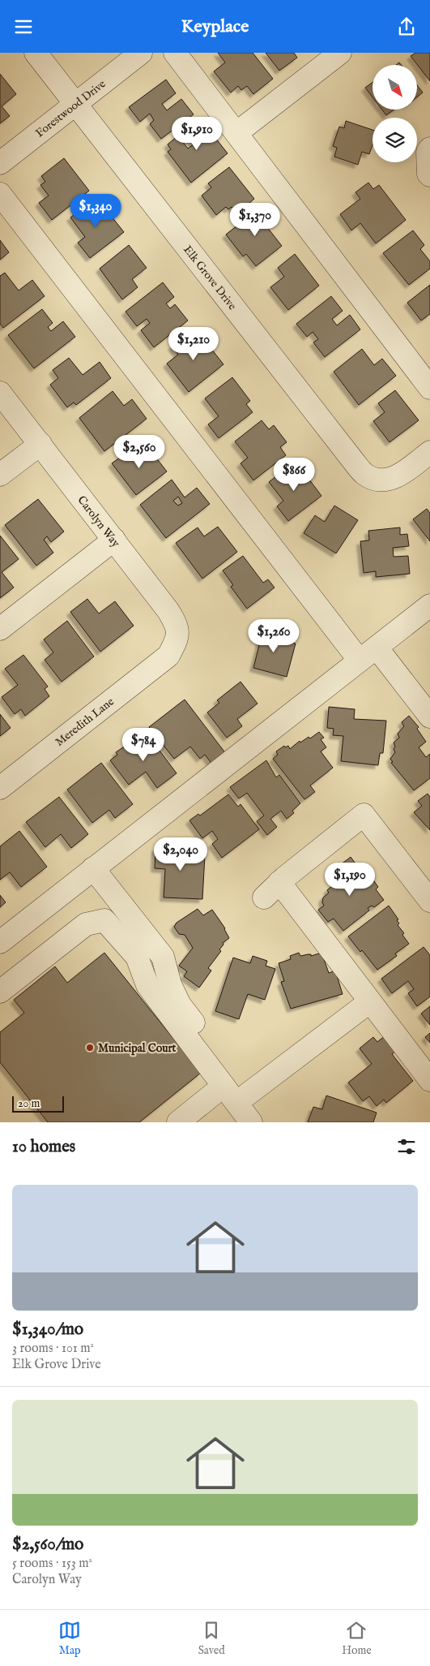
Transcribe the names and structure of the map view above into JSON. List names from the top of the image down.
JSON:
{
  "streets": {
    "street": [
      "Forestwood Drive",
      "Elk Grove Drive",
      "Carolyn Way",
      "Meredith Lane"
    ]
  },
  "crossings": [
    ["Forestwood Drive", "Elk Grove Drive"],
    ["Carolyn Way", "Meredith Lane"]
  ],
  "places": ["Municipal Court"],
  "scale_bar": "20 m",
  "north": "bottom right",
  "page": {
    "header": "Keyplace",
    "price": [
      "$1,910",
      "$1,340",
      "$1,370",
      "$1,210",
      "$2,560",
      "$866",
      "$1,260",
      "$784",
      "$2,040",
      "$1,190"
    ],
    "scale": "20 m",
    "heading": "10 homes",
    "list": [
      {
        "name": "$1,340/mo",
        "note": "3 rooms · 101 m² · Elk Grove Drive"
      },
      {
        "name": "$2,560/mo",
        "note": "5 rooms · 153 m² · Carolyn Way"
      }
    ],
    "tabs": ["Map", "Saved", "Home"]
  }
}
